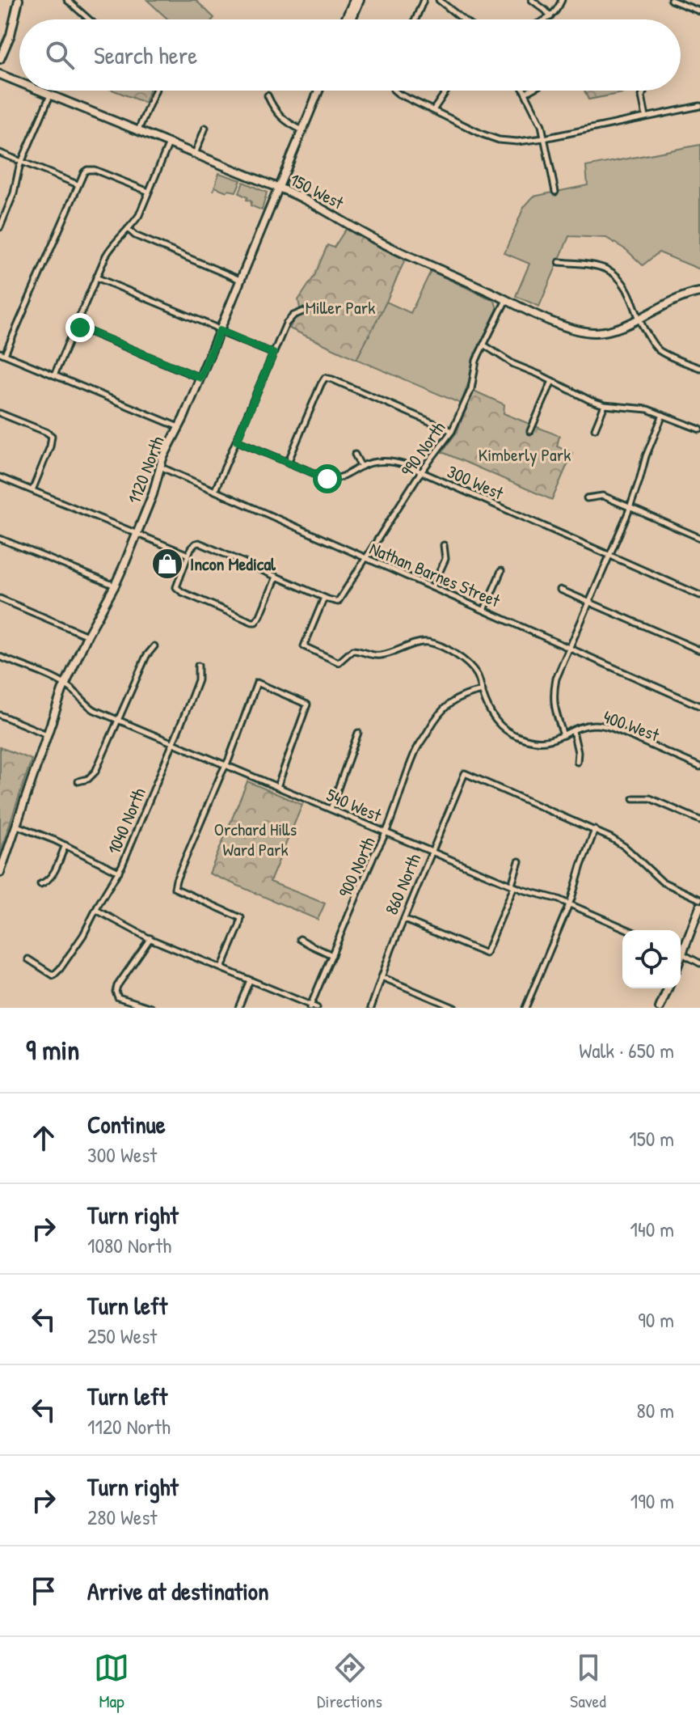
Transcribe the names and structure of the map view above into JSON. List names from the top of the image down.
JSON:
{
  "streets": {
    "street": [
      "150 West",
      "990 North",
      "1120 North",
      "300 West",
      "Nathan Barnes Street",
      "400 West",
      "540 West",
      "1040 North",
      "900 North",
      "860 North"
    ]
  },
  "crossings": [
    ["150 West", "990 North"],
    ["150 West", "1120 North"],
    ["990 North", "300 West"],
    ["990 North", "Nathan Barnes Street"],
    ["990 North", "400 West"],
    ["1120 North", "Nathan Barnes Street"],
    ["1120 North", "540 West"],
    ["400 West", "900 North"],
    ["540 West", "1040 North"],
    ["540 West", "900 North"],
    ["540 West", "860 North"]
  ],
  "parks": ["Miller Park", "Kimberly Park", "Orchard Hills Ward Park"],
  "places": {
    "shop": ["Incon Medical"]
  },
  "page": {
    "search": "Search here",
    "heading": ["9 min", "Walk · 650 m"],
    "list": [
      ["Continue", "300 West", "150 m"],
      ["Turn right", "1080 North", "140 m"],
      ["Turn left", "250 West", "90 m"],
      ["Turn left", "1120 North", "80 m"],
      ["Turn right", "280 West", "190 m"],
      "Arrive at destination"
    ],
    "nav": ["Map", "Directions", "Saved"]
  }
}
